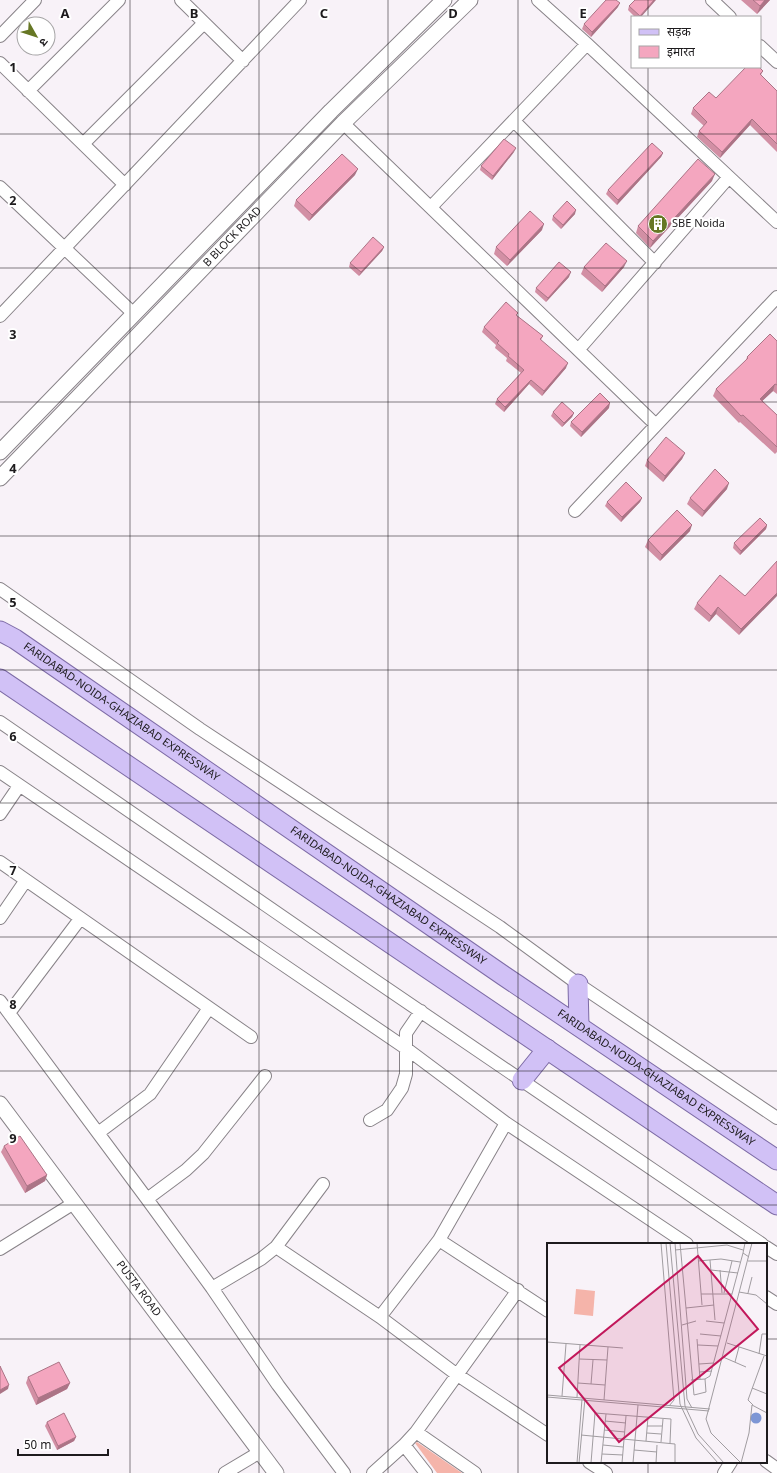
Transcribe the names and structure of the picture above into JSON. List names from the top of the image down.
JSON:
{
  "streets": {
    "main road": ["FARIDABAD-NOIDA-GHAZIABAD EXPRESSWAY"],
    "street": ["B BLOCK ROAD", "PUSTA ROAD"]
  },
  "places": {
    "building": ["SBE Noida"]
  },
  "legend": ["सड़क", "इमारत"],
  "scale_bar": "50 m",
  "north": "bottom right",
  "grid": {
    "columns": [
      "A",
      "B",
      "C",
      "D",
      "E"
    ],
    "rows": [
      "1",
      "2",
      "3",
      "4",
      "5",
      "6",
      "7",
      "8",
      "9"
    ]
  }
}
